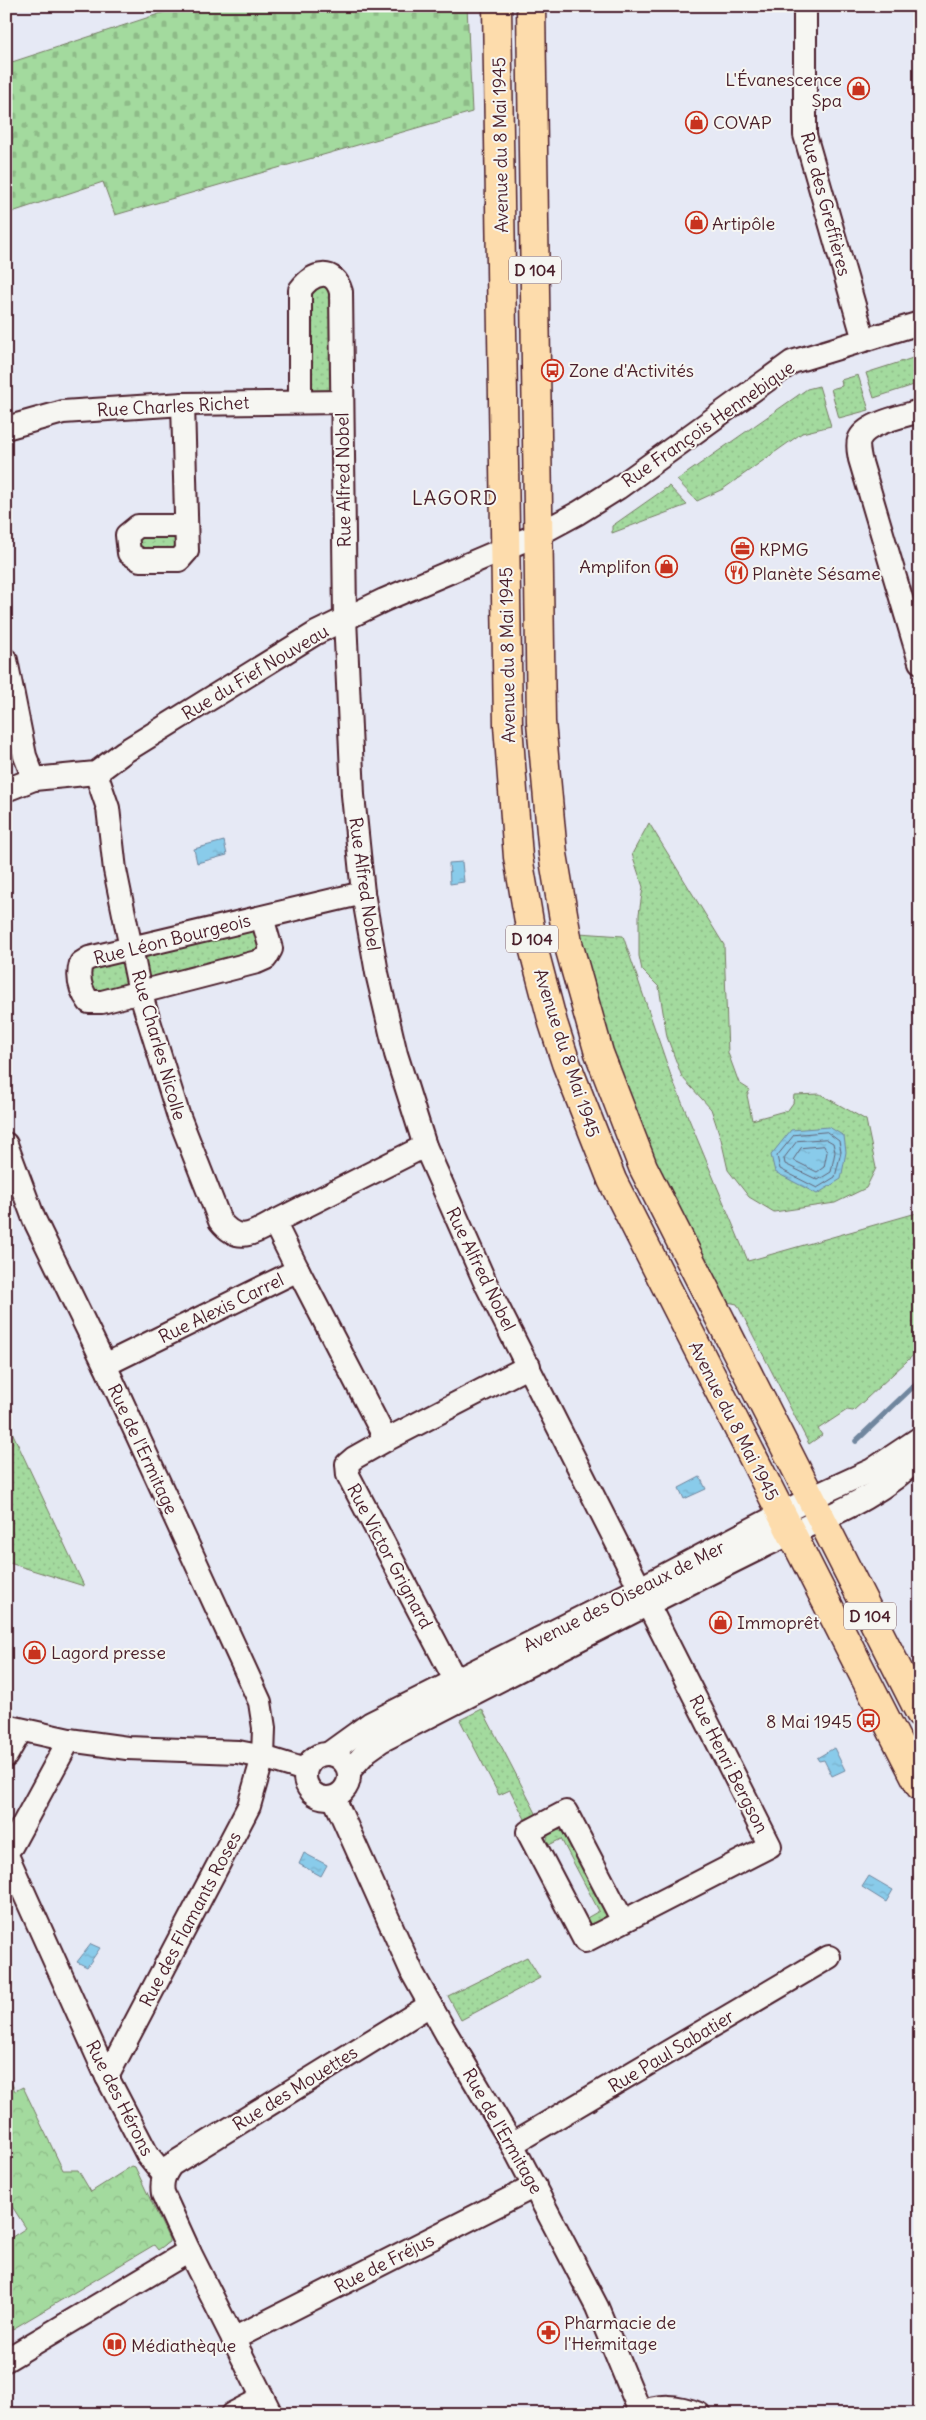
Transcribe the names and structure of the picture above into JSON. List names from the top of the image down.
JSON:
{
  "streets": {
    "main road": ["Avenue du 8 Mai 1945", "D 104"],
    "street": [
      "Rue des Greffières",
      "Rue Charles Richet",
      "Rue François Hennebique",
      "Rue Alfred Nobel",
      "Rue du Fief Nouveau",
      "Rue Léon Bourgeois",
      "Rue Charles Nicolle",
      "Rue Alexis Carrel",
      "Rue de l'Ermitage",
      "Rue Victor Grignard",
      "Avenue des Oiseaux de Mer",
      "Rue Henri Bergson",
      "Rue des Flamants Roses",
      "Rue Paul Sabatier",
      "Rue des Mouettes",
      "Rue des Hérons",
      "Rue de Fréjus"
    ]
  },
  "crossings": [
    ["Avenue du 8 Mai 1945", "Rue François Hennebique"],
    ["Avenue du 8 Mai 1945", "Rue du Fief Nouveau"],
    ["Avenue du 8 Mai 1945", "Avenue des Oiseaux de Mer"],
    ["Rue des Greffières", "Rue François Hennebique"],
    ["Rue Charles Richet", "Rue Alfred Nobel"],
    ["Rue François Hennebique", "Rue du Fief Nouveau"],
    ["Rue Alfred Nobel", "Rue du Fief Nouveau"],
    ["Rue Alfred Nobel", "Rue Léon Bourgeois"],
    ["Rue Alfred Nobel", "Avenue des Oiseaux de Mer"],
    ["Rue Alfred Nobel", "Rue Henri Bergson"],
    ["Rue du Fief Nouveau", "Rue Charles Nicolle"],
    ["Rue Léon Bourgeois", "Rue Charles Nicolle"],
    ["Rue Charles Nicolle", "Rue Alexis Carrel"],
    ["Rue Alexis Carrel", "Rue de l'Ermitage"],
    ["Rue de l'Ermitage", "Avenue des Oiseaux de Mer"],
    ["Rue de l'Ermitage", "Rue des Flamants Roses"],
    ["Rue de l'Ermitage", "Rue Paul Sabatier"],
    ["Rue de l'Ermitage", "Rue des Mouettes"],
    ["Rue de l'Ermitage", "Rue de Fréjus"],
    ["Rue Victor Grignard", "Avenue des Oiseaux de Mer"],
    ["Avenue des Oiseaux de Mer", "Rue Henri Bergson"],
    ["Rue des Flamants Roses", "Rue des Hérons"],
    ["Rue des Mouettes", "Rue des Hérons"],
    ["Rue des Hérons", "Rue de Fréjus"]
  ],
  "districts": ["LAGORD"],
  "places": {
    "shop": [
      "L'Évanescence Spa",
      "COVAP",
      "Artipôle",
      "Amplifon",
      "Immoprêt",
      "Lagord presse"
    ],
    "bus stop": ["Zone d'Activités", "8 Mai 1945"],
    "office": ["KPMG"],
    "restaurant": ["Planète Sésame"],
    "pharmacy": ["Pharmacie de l'Hermitage"],
    "library": ["Médiathèque"]
  }
}
